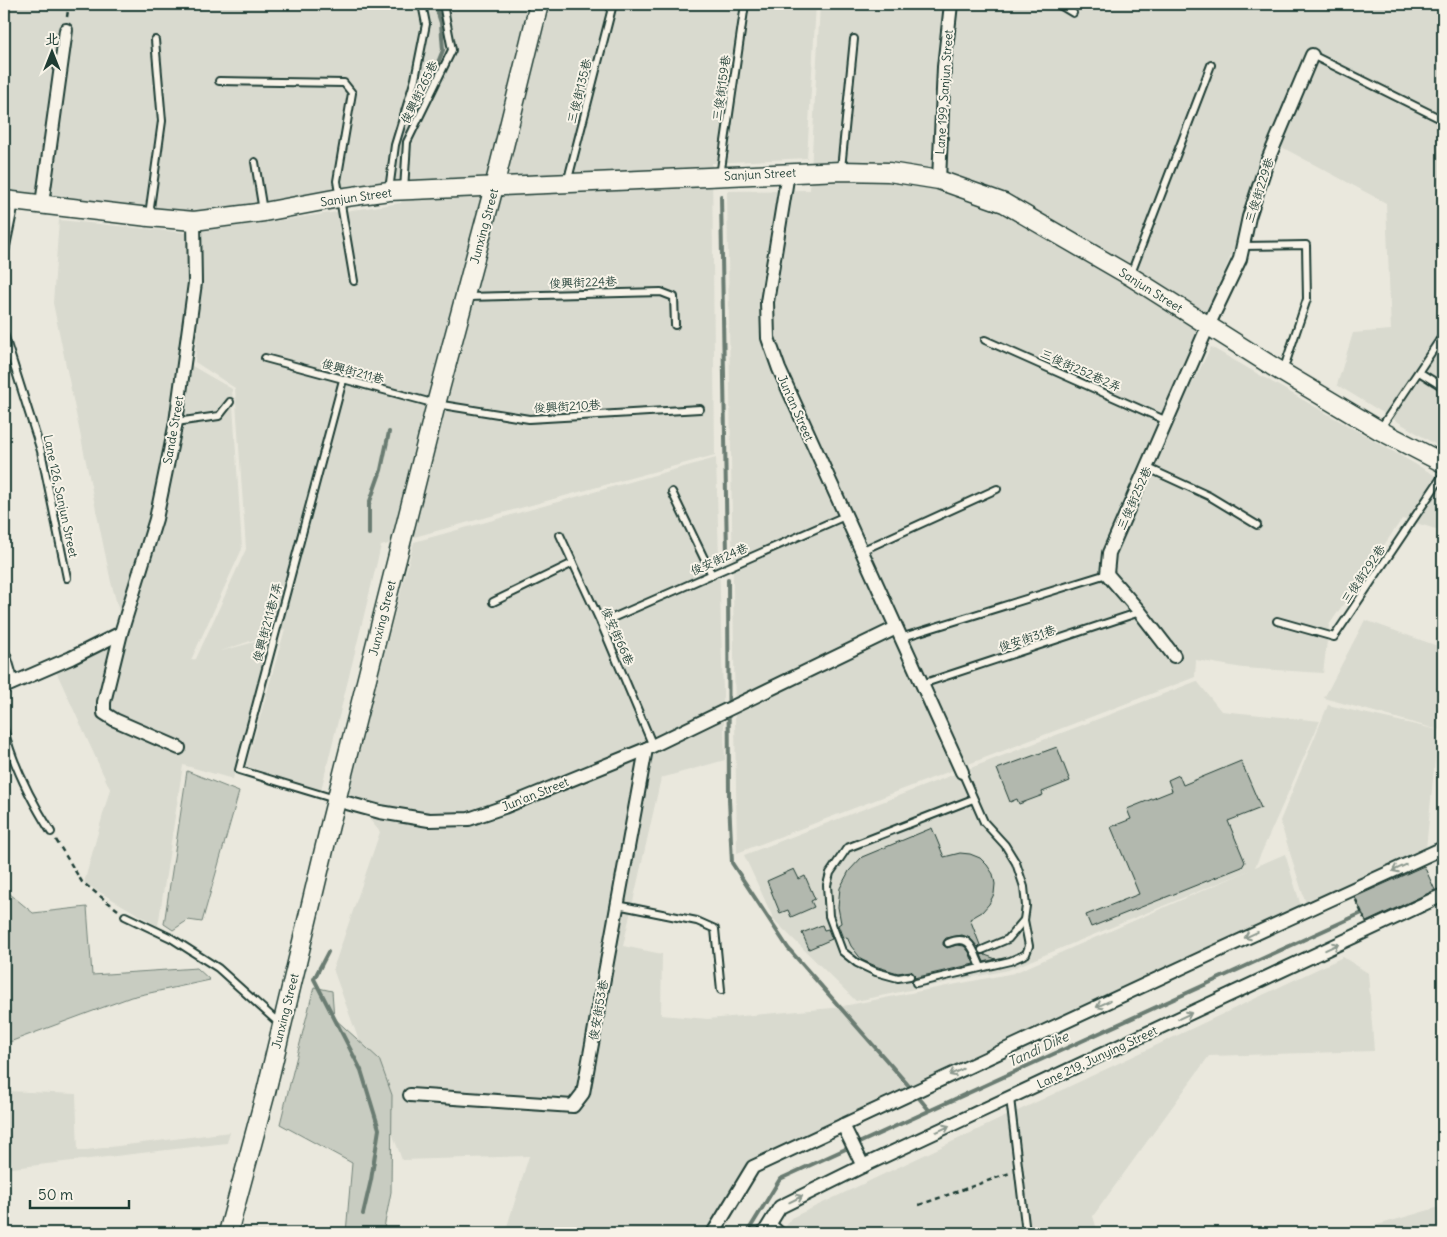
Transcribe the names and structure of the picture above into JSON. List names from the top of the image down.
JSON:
{
  "streets": {
    "street": [
      "Lane 199, Sanjun Street",
      "Sanjun Street",
      "三俊街229巷",
      "Junxing Street",
      "Jun'an Street",
      "Sande Street",
      "三俊街252巷",
      "俊安街53巷",
      "Lane 219, Junying Street"
    ],
    "lane": [
      "三俊街159巷",
      "三俊街135巷",
      "俊興街265巷",
      "俊興街224巷",
      "三俊街252巷2弄",
      "俊興街211巷",
      "俊興街210巷",
      "Lane 126, Sanjun Street",
      "俊安街24巷",
      "三俊街292巷",
      "俊興街211巷7弄",
      "俊安街66巷",
      "俊安街31巷"
    ]
  },
  "crossings": [
    ["三俊街159巷", "Sanjun Street"],
    ["三俊街135巷", "Sanjun Street"],
    ["俊興街265巷", "Sanjun Street"],
    ["Lane 199, Sanjun Street", "Sanjun Street"],
    ["Sanjun Street", "三俊街229巷"],
    ["Sanjun Street", "Junxing Street"],
    ["Sanjun Street", "Jun'an Street"],
    ["Sanjun Street", "Sande Street"],
    ["Sanjun Street", "三俊街252巷"],
    ["三俊街229巷", "三俊街252巷"],
    ["Junxing Street", "俊興街224巷"],
    ["Junxing Street", "俊興街211巷"],
    ["Junxing Street", "俊興街210巷"],
    ["Junxing Street", "Jun'an Street"],
    ["Junxing Street", "俊興街211巷7弄"],
    ["三俊街252巷2弄", "三俊街252巷"],
    ["俊興街211巷", "俊興街210巷"],
    ["俊興街211巷", "俊興街211巷7弄"],
    ["Jun'an Street", "俊安街24巷"],
    ["Jun'an Street", "俊興街211巷7弄"],
    ["Jun'an Street", "俊安街66巷"],
    ["Jun'an Street", "俊安街31巷"],
    ["Jun'an Street", "俊安街53巷"],
    ["俊安街24巷", "俊安街66巷"],
    ["俊安街66巷", "俊安街53巷"]
  ],
  "water": ["Tandi Dike"],
  "scale_bar": "50 m",
  "north": "top"
}
